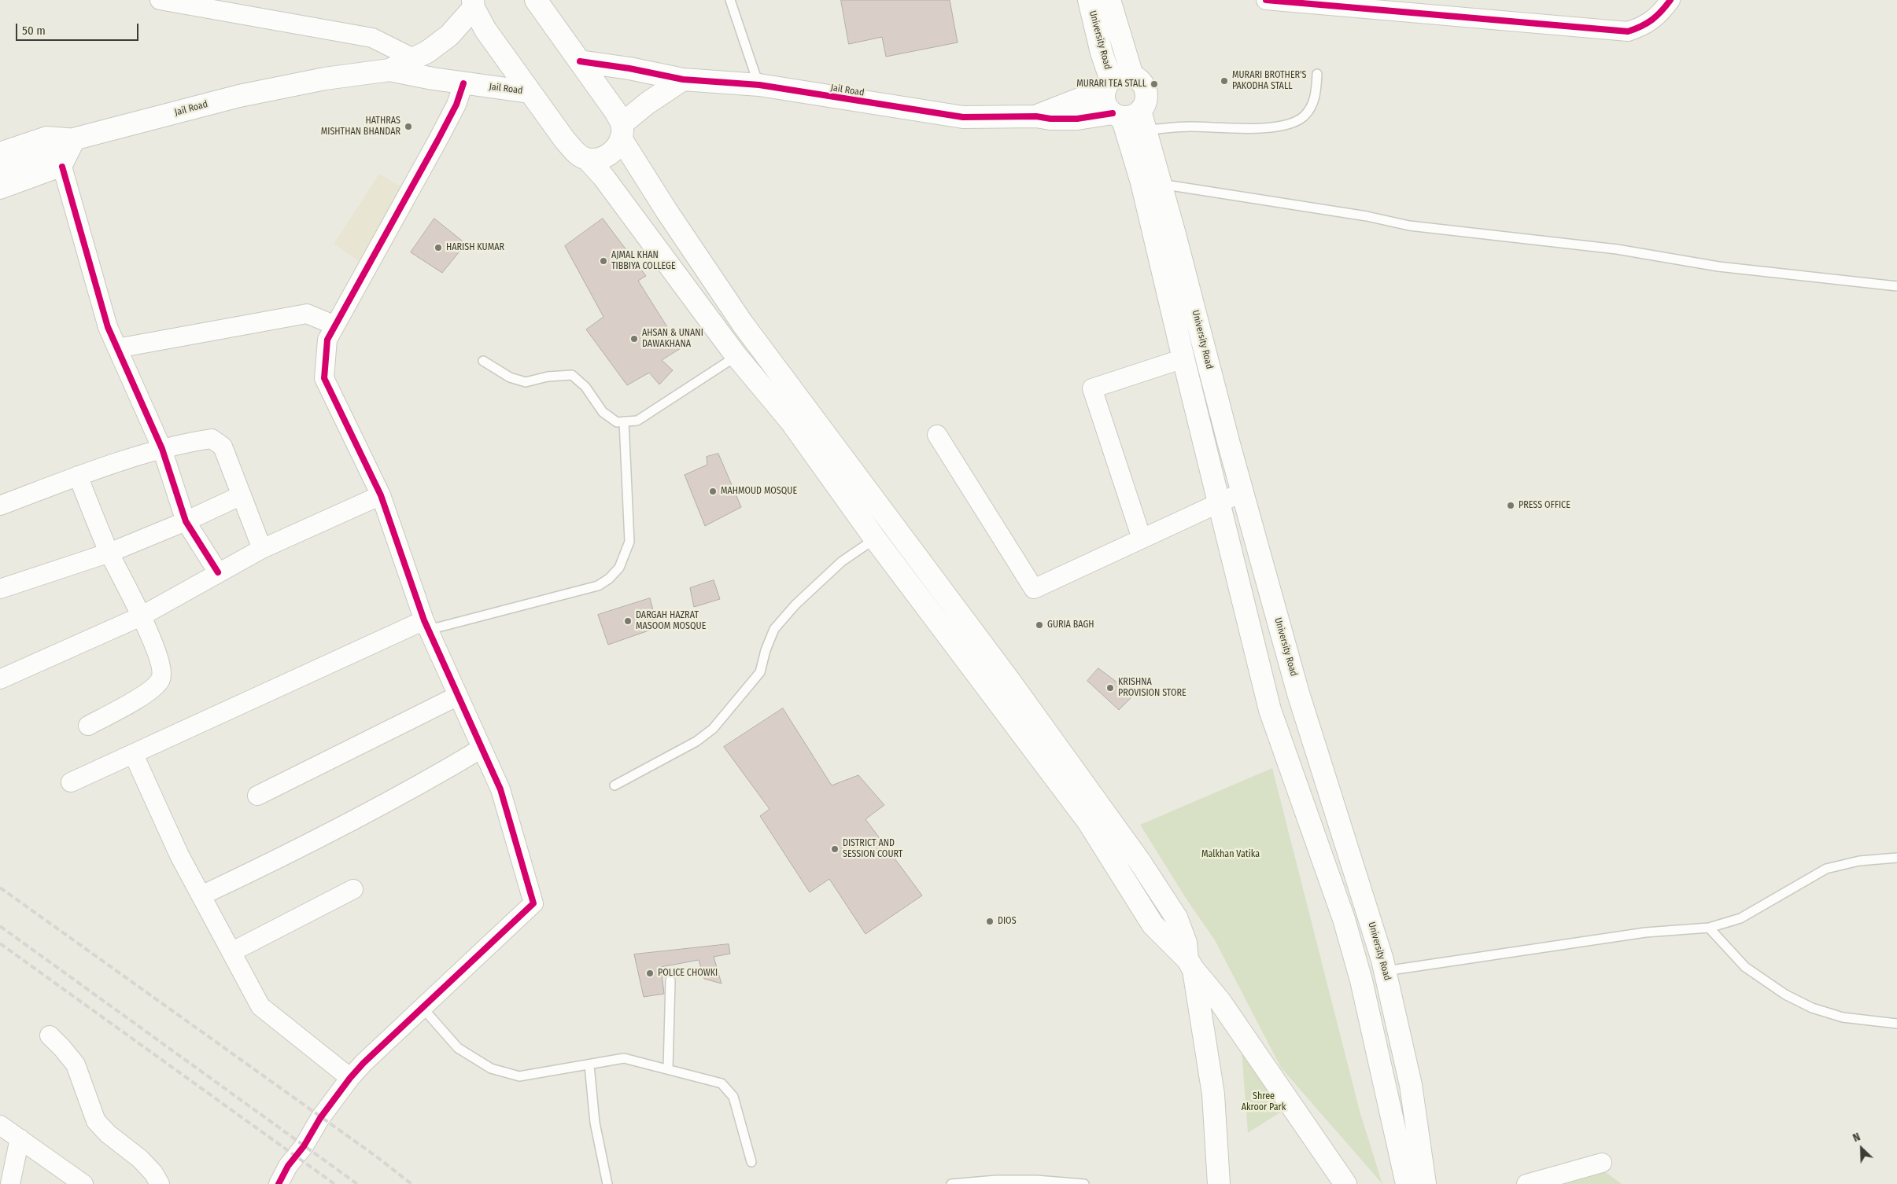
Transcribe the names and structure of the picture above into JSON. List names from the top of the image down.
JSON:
{
  "streets": {
    "main road": ["University Road", "Jail Road"]
  },
  "crossings": [
    ["University Road", "Jail Road"]
  ],
  "parks": ["Malkhan Vatika", "Shree Akroor Park"],
  "places": [
    "MURARI BROTHER'S PAKODHA STALL",
    "MURARI TEA STALL",
    "HATHRAS MISHTHAN BHANDAR",
    "HARISH KUMAR",
    "AJMAL KHAN TIBBIYA COLLEGE",
    "AHSAN & UNANI DAWAKHANA",
    "MAHMOUD MOSQUE",
    "PRESS OFFICE",
    "DARGAH HAZRAT MASOOM MOSQUE",
    "GURIA BAGH",
    "KRISHNA PROVISION STORE",
    "DISTRICT AND SESSION COURT",
    "DIOS",
    "POLICE CHOWKI"
  ],
  "scale_bar": "50 m",
  "north": "top left"
}
